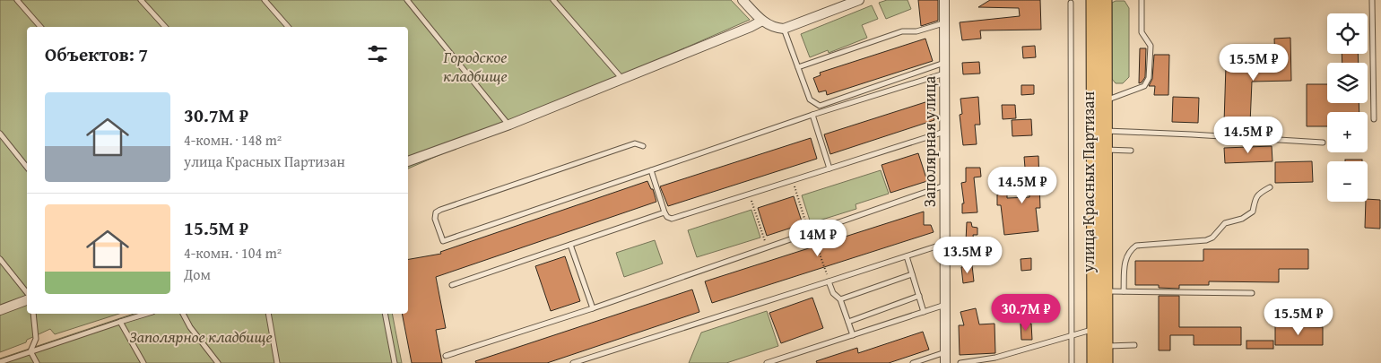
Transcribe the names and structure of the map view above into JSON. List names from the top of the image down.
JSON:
{
  "streets": {
    "main road": ["улица Красных Партизан"],
    "street": ["Заполярная улица"]
  },
  "parks": ["Городское кладбище", "Заполярное кладбище"],
  "page": {
    "map_buttons": ["+", "−"],
    "heading": "Объектов: 7",
    "price": [
      "15.5M ₽",
      "14.5M ₽",
      "14.5M ₽",
      "14M ₽",
      "13.5M ₽",
      "30.7M ₽",
      "15.5M ₽"
    ],
    "list": [
      {
        "name": "30.7M ₽",
        "note": "4-комн. · 148 m² · улица Красных Партизан"
      },
      {
        "name": "15.5M ₽",
        "note": "4-комн. · 104 m² · Дом"
      }
    ]
  }
}
